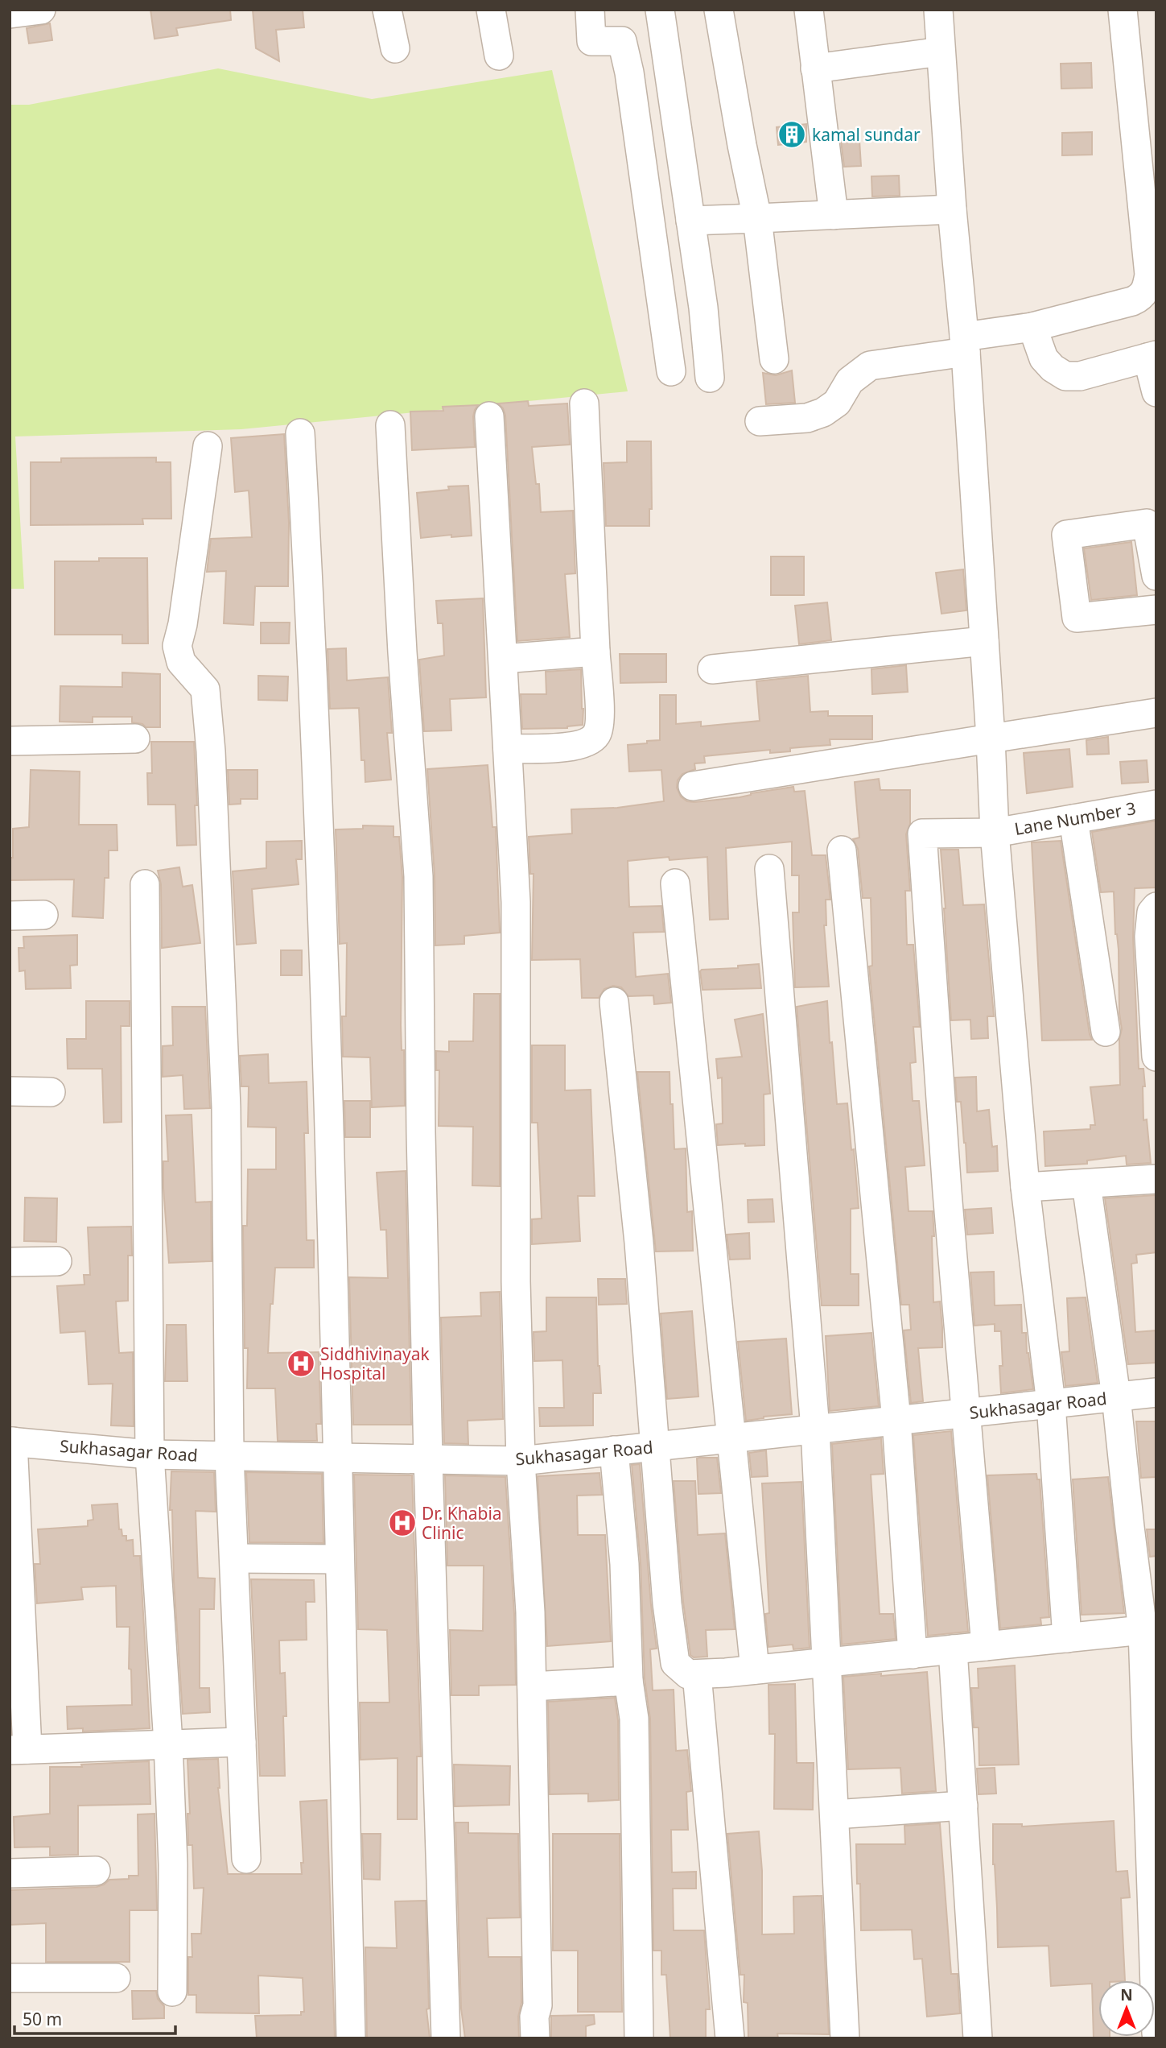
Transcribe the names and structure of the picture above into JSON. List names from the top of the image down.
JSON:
{
  "streets": {
    "street": ["Lane Number 3", "Sukhasagar Road"]
  },
  "crossings": [
    ["Lane Number 3", "Sukhasagar Road"]
  ],
  "places": {
    "building": ["kamal sundar"],
    "hospital": ["Siddhivinayak Hospital", "Dr. Khabia Clinic"]
  },
  "scale_bar": "50 m",
  "north": "top"
}
